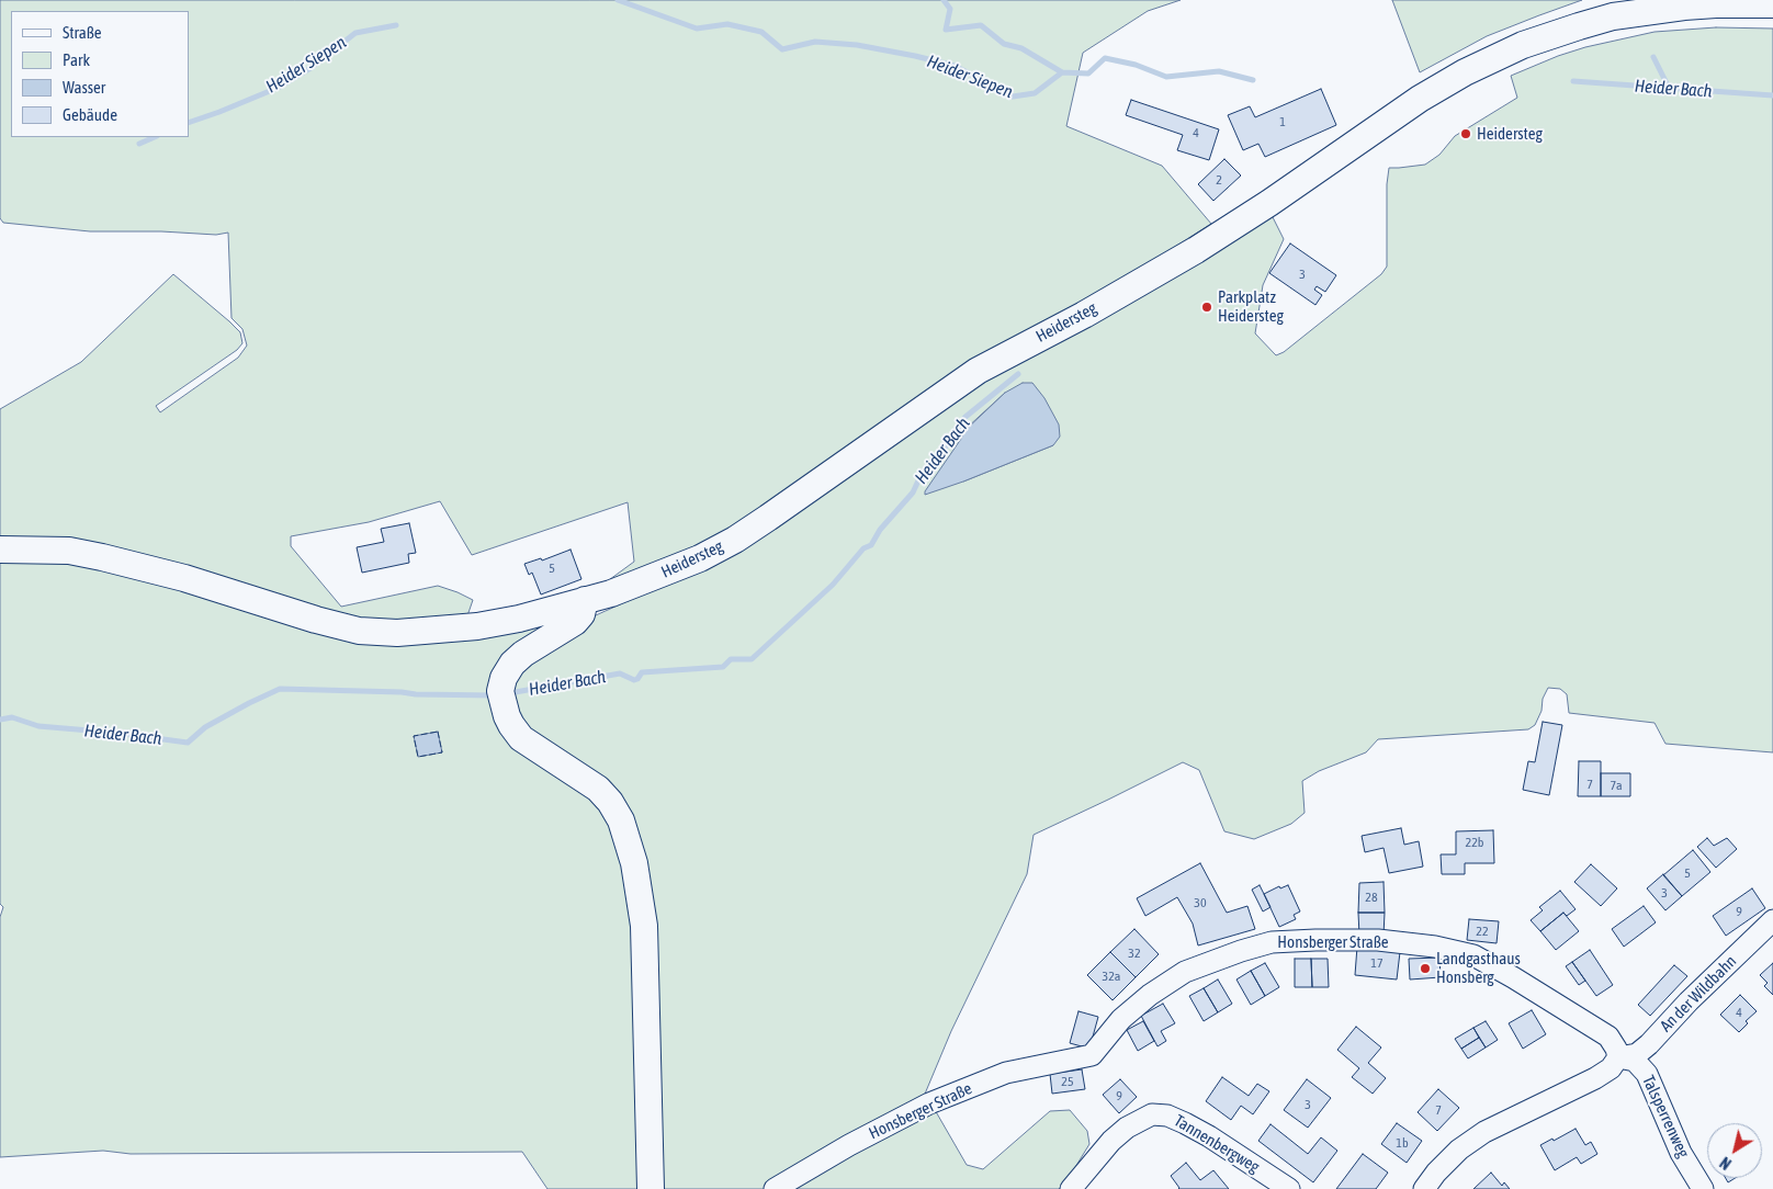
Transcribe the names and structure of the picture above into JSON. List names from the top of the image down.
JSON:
{
  "streets": {
    "main road": ["Heidersteg"],
    "street": [
      "Honsberger Straße",
      "An der Wildbahn",
      "Talsperrenweg",
      "Tannenbergweg"
    ]
  },
  "crossings": [
    ["Honsberger Straße", "An der Wildbahn"],
    ["Honsberger Straße", "Talsperrenweg"],
    ["An der Wildbahn", "Talsperrenweg"]
  ],
  "water": ["Heider Siepen", "Heider Bach"],
  "places": ["Heidersteg", "Parkplatz Heidersteg", "Landgasthaus Honsberg"],
  "house_numbers": [
    "1",
    "4",
    "2",
    "3",
    "5",
    "7",
    "7a",
    "22b",
    "5",
    "3",
    "28",
    "30",
    "9",
    "22",
    "32",
    "17",
    "32a",
    "4",
    "25",
    "9",
    "3",
    "7",
    "1b"
  ],
  "legend": [
    "Straße",
    "Park",
    "Wasser",
    "Gebäude"
  ],
  "north": "bottom left"
}
